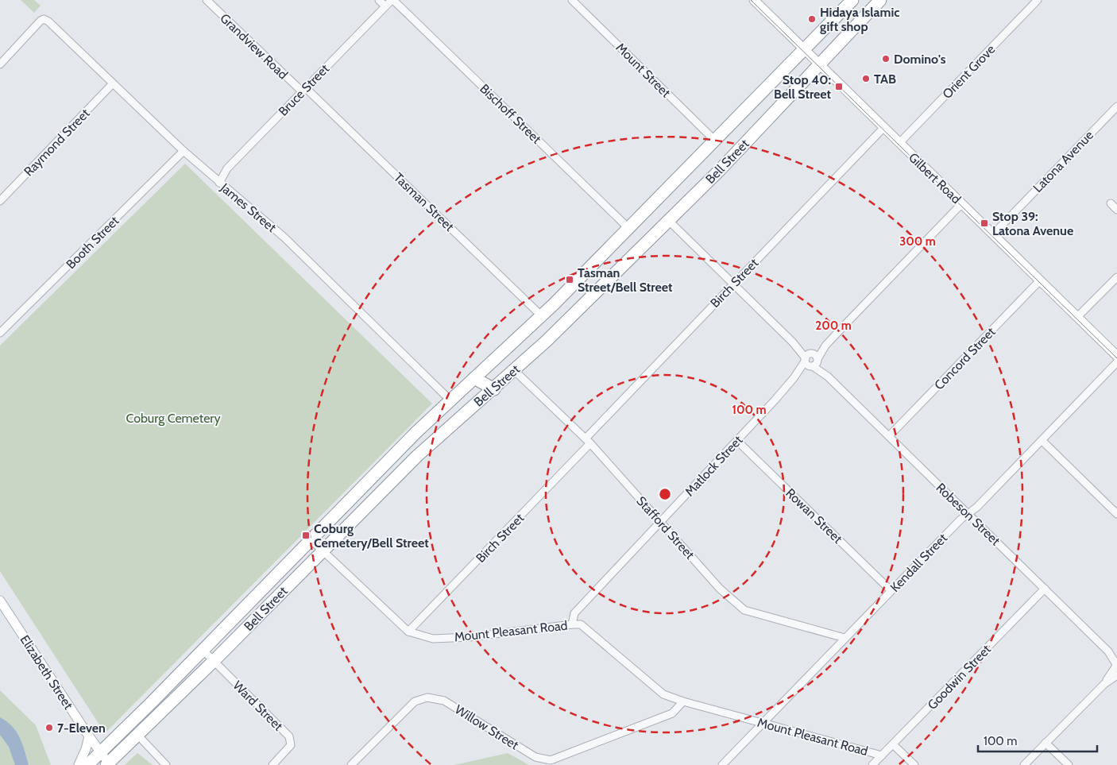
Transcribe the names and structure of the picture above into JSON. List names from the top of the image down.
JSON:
{
  "streets": {
    "highway": ["Bell Street"],
    "street": [
      "Grandview Road",
      "Mount Street",
      "Orient Grove",
      "Bruce Street",
      "Bischoff Street",
      "Raymond Street",
      "Latona Avenue",
      "Gilbert Road",
      "Tasman Street",
      "James Street",
      "Booth Street",
      "Birch Street",
      "Concord Street",
      "Matlock Street",
      "Robeson Street",
      "Rowan Street",
      "Stafford Street",
      "Kendall Street",
      "Mount Pleasant Road",
      "Elizabeth Street",
      "Goodwin Street",
      "Ward Street",
      "Willow Street"
    ]
  },
  "crossings": [
    ["Grandview Road", "Bruce Street"],
    ["Grandview Road", "Tasman Street"],
    ["Mount Street", "Bell Street"],
    ["Orient Grove", "Gilbert Road"],
    ["Bruce Street", "Bischoff Street"],
    ["Bruce Street", "Tasman Street"],
    ["Bruce Street", "James Street"],
    ["Bischoff Street", "Bell Street"],
    ["Raymond Street", "James Street"],
    ["Bell Street", "Gilbert Road"],
    ["Bell Street", "Tasman Street"],
    ["Bell Street", "James Street"],
    ["Bell Street", "Robeson Street"],
    ["Bell Street", "Stafford Street"],
    ["Bell Street", "Mount Pleasant Road"],
    ["Bell Street", "Elizabeth Street"],
    ["Bell Street", "Ward Street"],
    ["Latona Avenue", "Gilbert Road"],
    ["Gilbert Road", "Birch Street"],
    ["Gilbert Road", "Concord Street"],
    ["Gilbert Road", "Matlock Street"],
    ["James Street", "Booth Street"],
    ["Birch Street", "Robeson Street"],
    ["Birch Street", "Stafford Street"],
    ["Birch Street", "Mount Pleasant Road"],
    ["Concord Street", "Robeson Street"],
    ["Matlock Street", "Robeson Street"],
    ["Matlock Street", "Rowan Street"],
    ["Matlock Street", "Stafford Street"],
    ["Matlock Street", "Mount Pleasant Road"],
    ["Robeson Street", "Kendall Street"],
    ["Robeson Street", "Goodwin Street"],
    ["Rowan Street", "Kendall Street"],
    ["Stafford Street", "Kendall Street"],
    ["Kendall Street", "Mount Pleasant Road"],
    ["Mount Pleasant Road", "Goodwin Street"],
    ["Mount Pleasant Road", "Willow Street"]
  ],
  "parks": ["Coburg Cemetery"],
  "places": {
    "other": [
      "Hidaya Islamic gift shop",
      "Domino's",
      "TAB",
      "7-Eleven"
    ],
    "transit": [
      "Stop 40: Bell Street",
      "Stop 39: Latona Avenue",
      "Tasman Street/Bell Street",
      "Coburg Cemetery/Bell Street"
    ]
  },
  "scale_bar": "100 m",
  "rings": ["300 m", "200 m", "100 m"]
}
